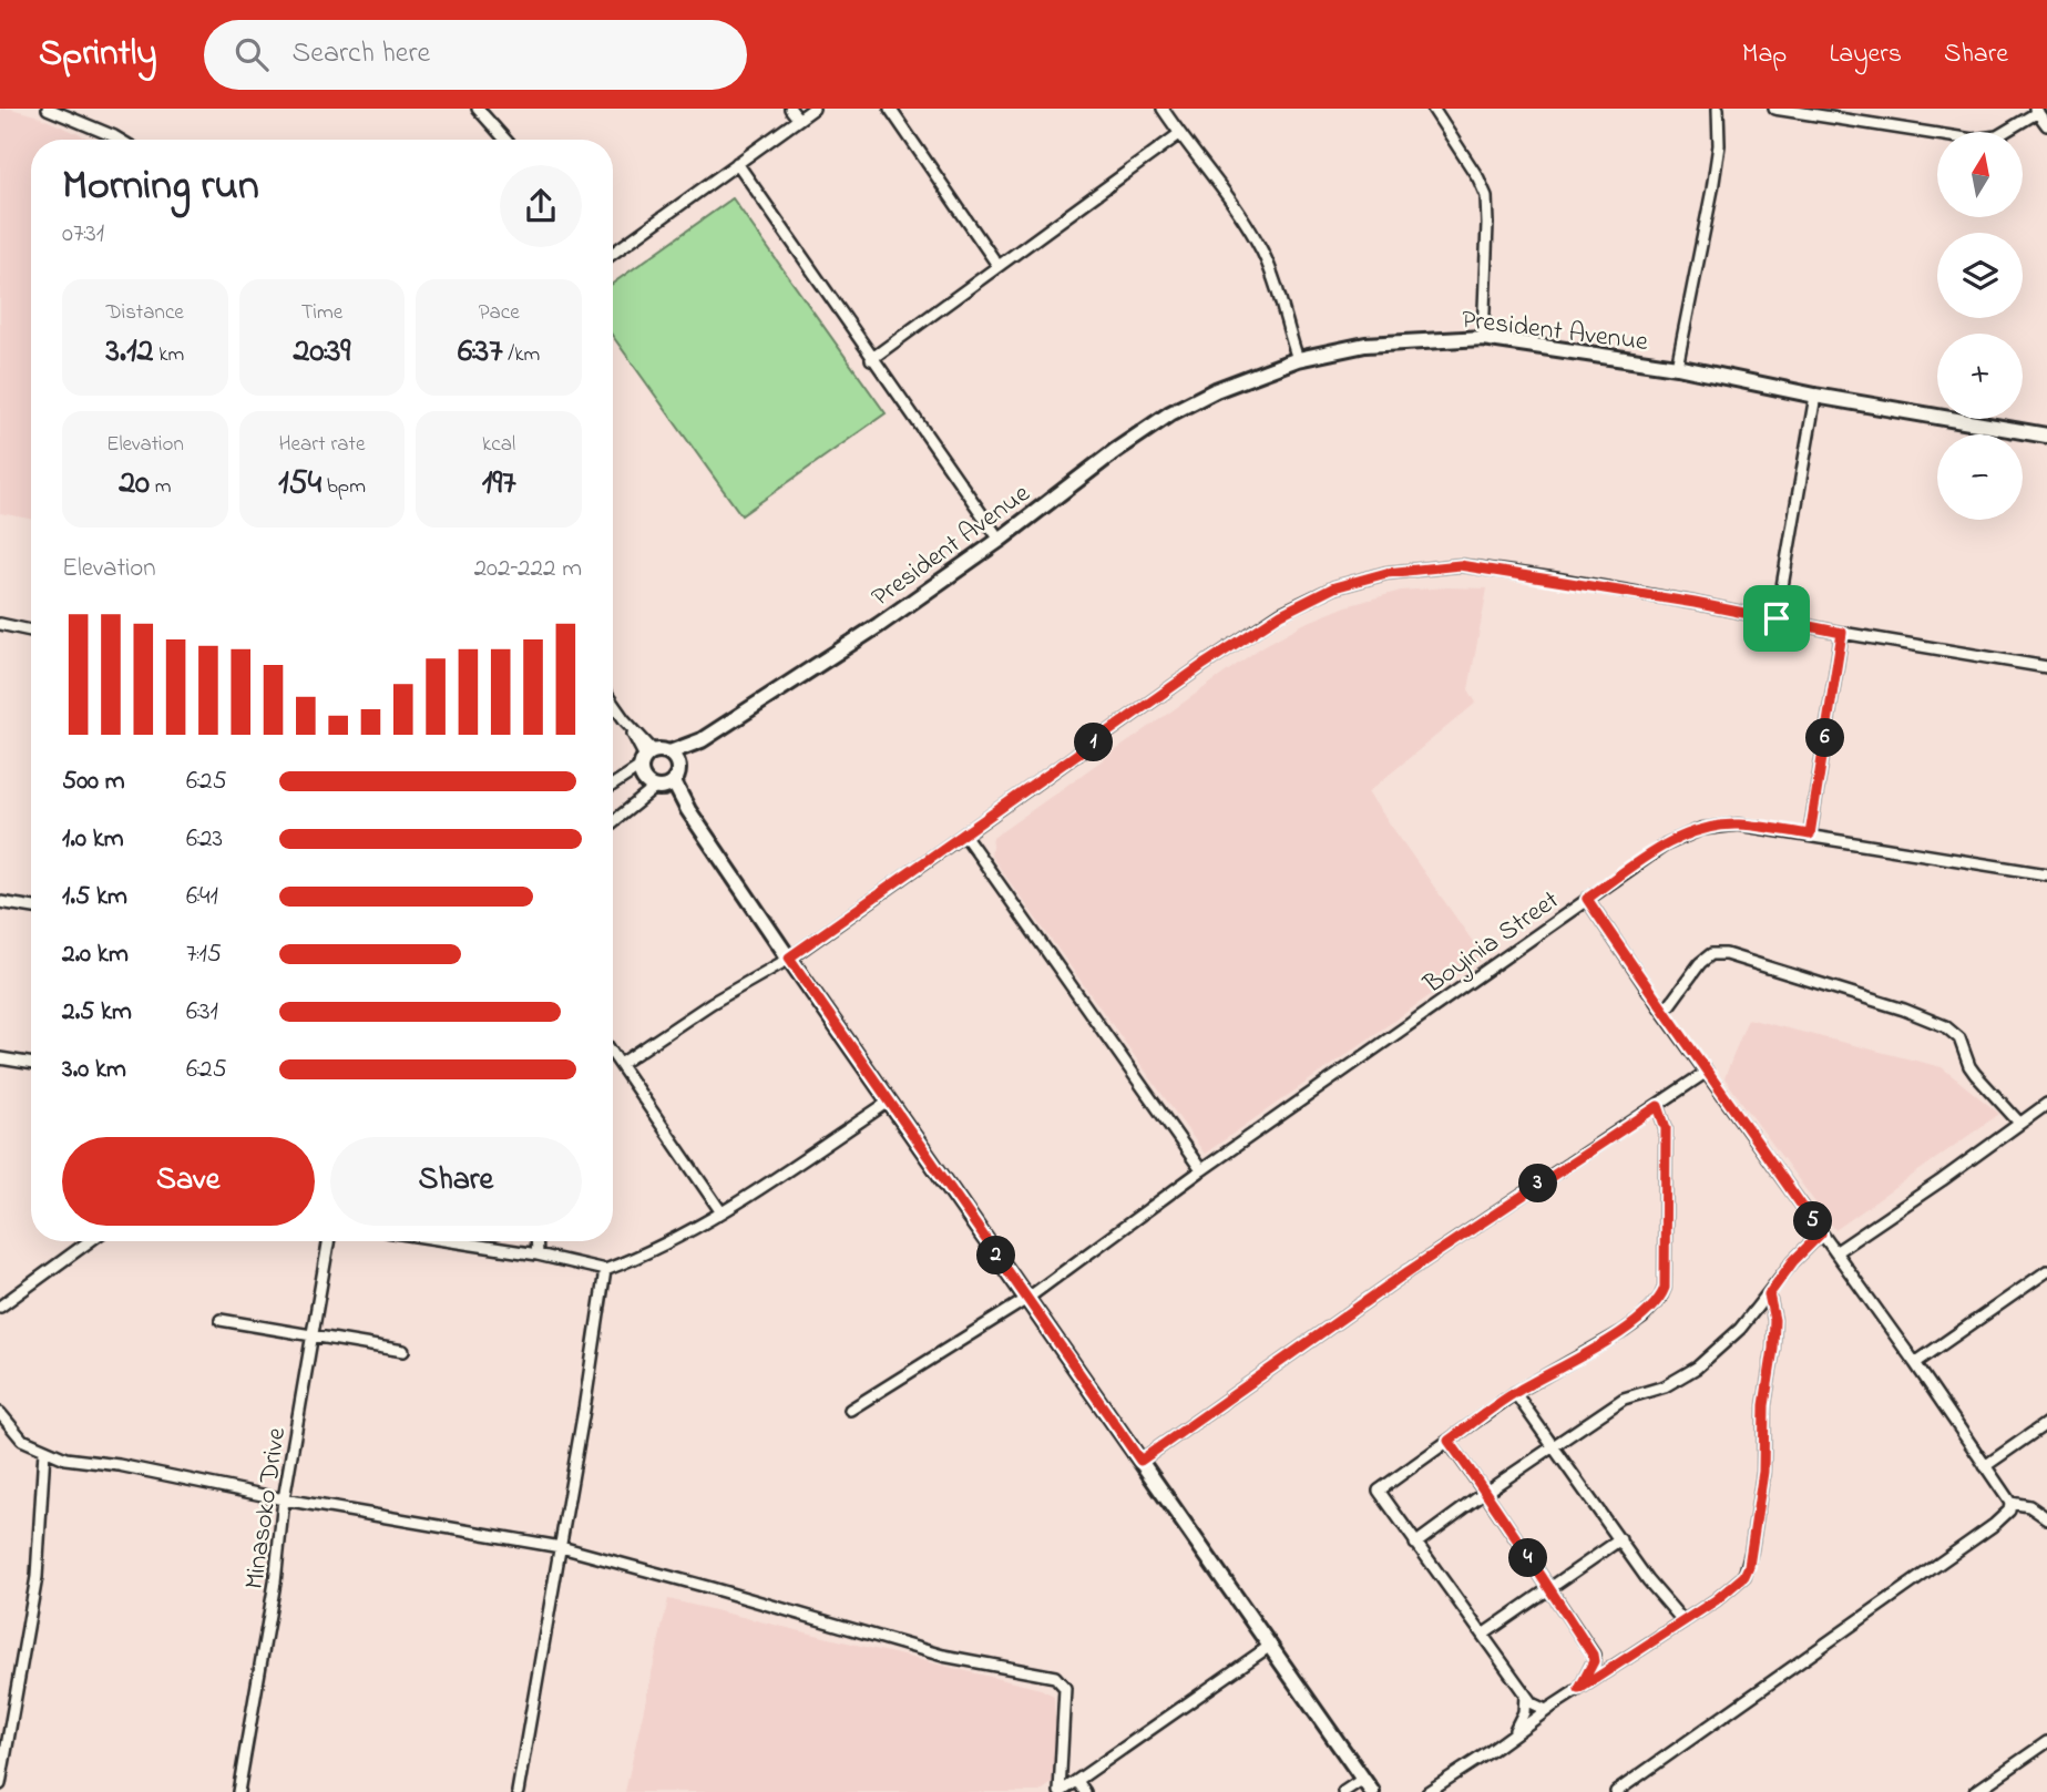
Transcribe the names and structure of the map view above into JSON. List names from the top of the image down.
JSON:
{
  "streets": {
    "street": ["President Avenue", "Boyinia Street", "Minasoko Drive"]
  },
  "north": "top",
  "page": {
    "header": "Sprintly",
    "search": "Search here",
    "nav": ["Map", "Layers", "Share"],
    "map_buttons": ["+", "−"],
    "heading": ["Morning run", "07:31"],
    "stats": [
      ["Distance", "3.12 km"],
      ["Time", "20:39"],
      ["Pace", "6:37 /km"],
      ["Elevation", "20 m"],
      ["Heart rate", "154 bpm"],
      ["kcal", "197"]
    ],
    "chart": ["Elevation", "202–222 m"],
    "pins": [
      "6",
      "1",
      "3",
      "5",
      "2",
      "4"
    ],
    "list": [
      {
        "name": "500 m",
        "note": "6:25"
      },
      {
        "name": "1.0 km",
        "note": "6:23"
      },
      {
        "name": "1.5 km",
        "note": "6:41"
      },
      {
        "name": "2.0 km",
        "note": "7:15"
      },
      {
        "name": "2.5 km",
        "note": "6:31"
      },
      {
        "name": "3.0 km",
        "note": "6:25"
      }
    ],
    "buttons": ["Save", "Share"]
  }
}
